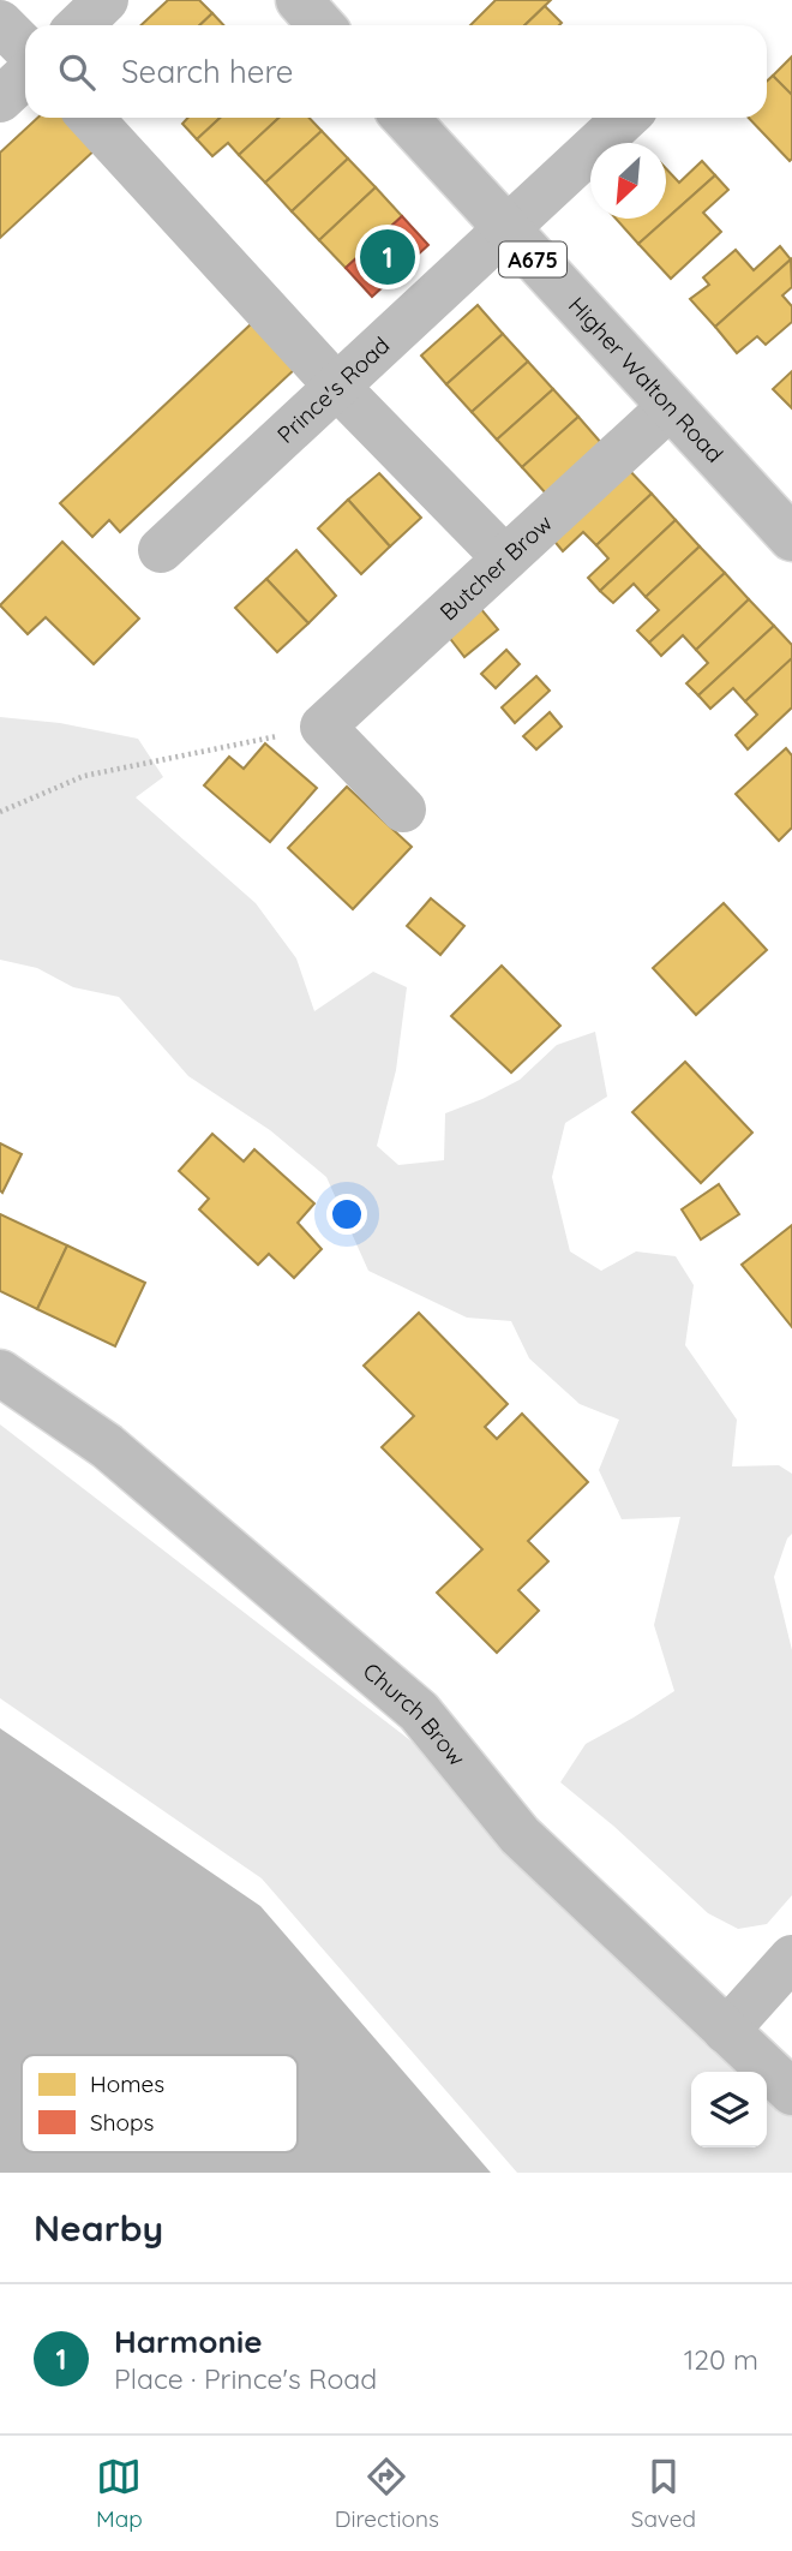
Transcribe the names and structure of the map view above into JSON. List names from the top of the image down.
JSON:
{
  "streets": {
    "main road": [
      "A675",
      "Higher Walton Road",
      "Prince's Road",
      "Butcher Brow",
      "Church Brow"
    ]
  },
  "crossings": [
    ["Higher Walton Road", "Prince's Road"],
    ["Higher Walton Road", "Butcher Brow"]
  ],
  "legend": ["Homes", "Shops"],
  "north": "bottom left",
  "page": {
    "search": "Search here",
    "pins": "1",
    "heading": "Nearby",
    "list": [
      {
        "mark": "1",
        "name": "Harmonie",
        "note": "Place · Prince's Road",
        "value": "120 m"
      }
    ],
    "nav": ["Map", "Directions", "Saved"]
  }
}
